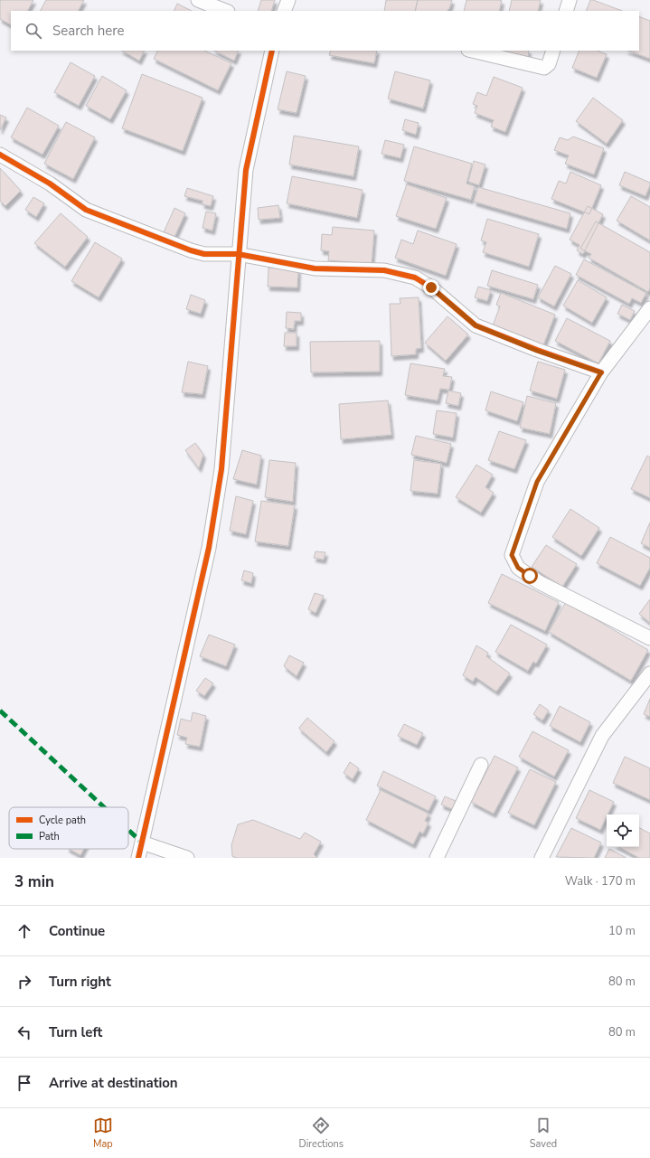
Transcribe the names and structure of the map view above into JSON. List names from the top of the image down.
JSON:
{
  "legend": ["Cycle path", "Path"],
  "page": {
    "search": "Search here",
    "heading": ["3 min", "Walk · 170 m"],
    "list": [
      ["Continue", "10 m"],
      ["Turn right", "80 m"],
      ["Turn left", "80 m"],
      "Arrive at destination"
    ],
    "nav": ["Map", "Directions", "Saved"]
  }
}
